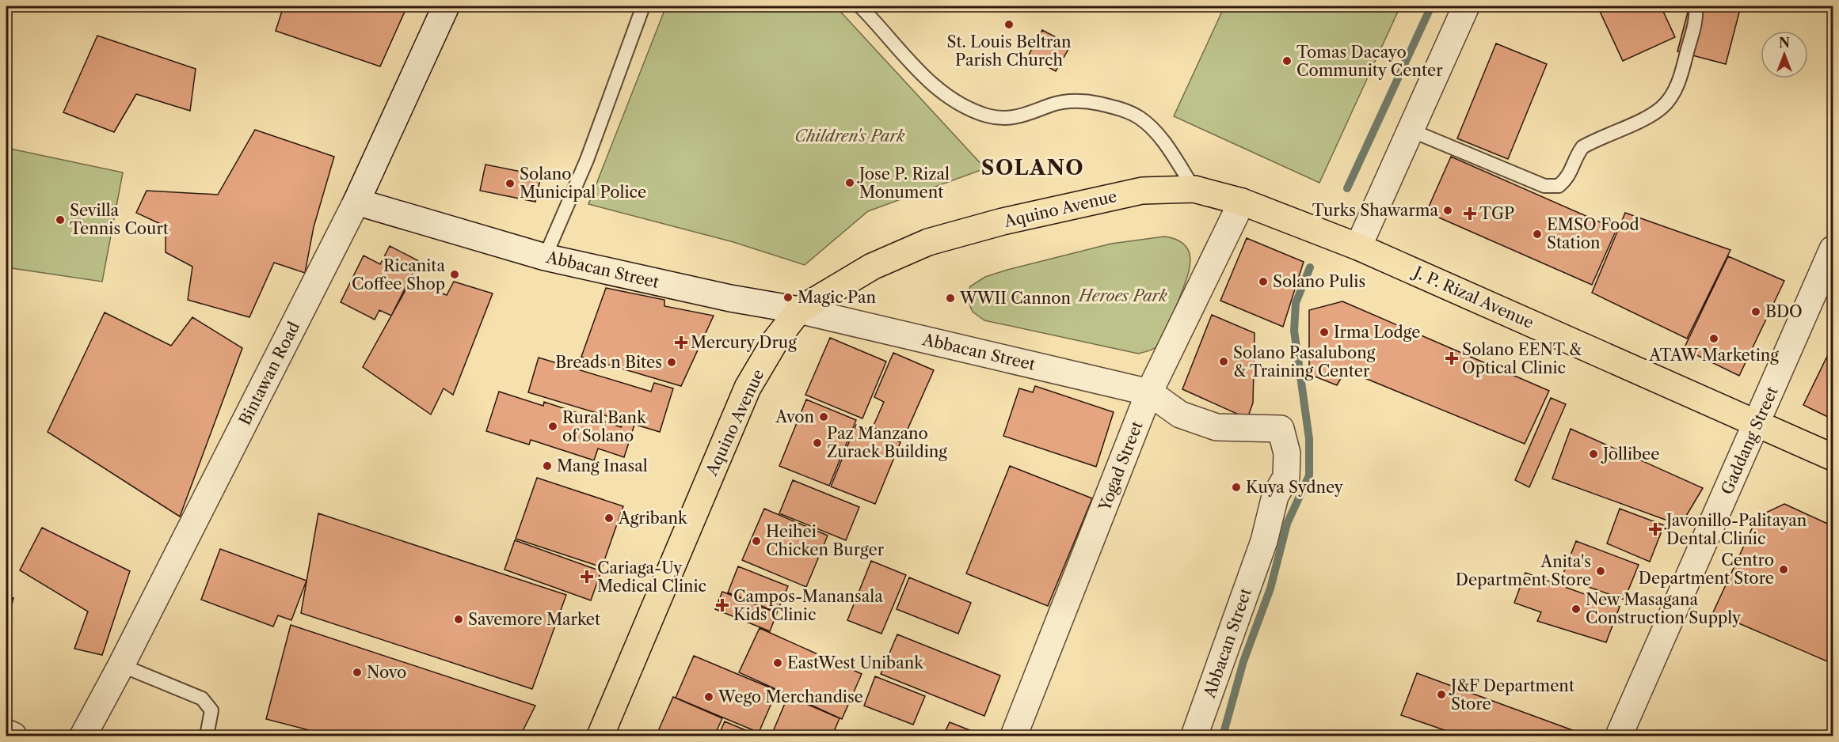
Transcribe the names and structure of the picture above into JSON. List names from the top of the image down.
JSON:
{
  "streets": {
    "main road": ["Aquino Avenue", "J. P. Rizal Avenue"],
    "street": [
      "Abbacan Street",
      "Bintawan Road",
      "Gaddang Street",
      "Yogad Street"
    ]
  },
  "crossings": [
    ["Aquino Avenue", "Abbacan Street"],
    ["Aquino Avenue", "J. P. Rizal Avenue"],
    ["Aquino Avenue", "Yogad Street"],
    ["Abbacan Street", "Bintawan Road"],
    ["Abbacan Street", "Yogad Street"],
    ["J. P. Rizal Avenue", "Gaddang Street"],
    ["J. P. Rizal Avenue", "Yogad Street"]
  ],
  "districts": ["SOLANO"],
  "parks": ["Children's Park", "Heroes Park"],
  "places": {
    "other": [
      "St. Louis Beltran Parish Church",
      "Tomas Dacayo Community Center",
      "Jose P. Rizal Monument",
      "Solano Municipal Police",
      "Turks Shawarma",
      "Sevilla Tennis Court",
      "EMSO Food Station",
      "Ricanita Coffee Shop",
      "Solano Pulis",
      "Magic Pan",
      "WWII Cannon",
      "BDO",
      "Irma Lodge",
      "ATAW Marketing",
      "Solano Pasalubong & Training Center",
      "Breads n Bites",
      "Avon",
      "Rural Bank of Solano",
      "Paz Manzano Zuraek Building",
      "Jollibee",
      "Mang Inasal",
      "Kuya Sydney",
      "Agribank",
      "Heihei Chicken Burger",
      "Centro Department Store",
      "Anita's Department Store",
      "New Masagana Construction Supply",
      "Savemore Market",
      "EastWest Unibank",
      "Novo",
      "J&F Department Store",
      "Wego Merchandise"
    ],
    "health": [
      "TGP",
      "Mercury Drug",
      "Solano EENT & Optical Clinic",
      "Javonillo-Palitayan Dental Clinic",
      "Cariaga-Uy Medical Clinic",
      "Campos-Manansala Kids Clinic"
    ]
  },
  "north": "top"
}
